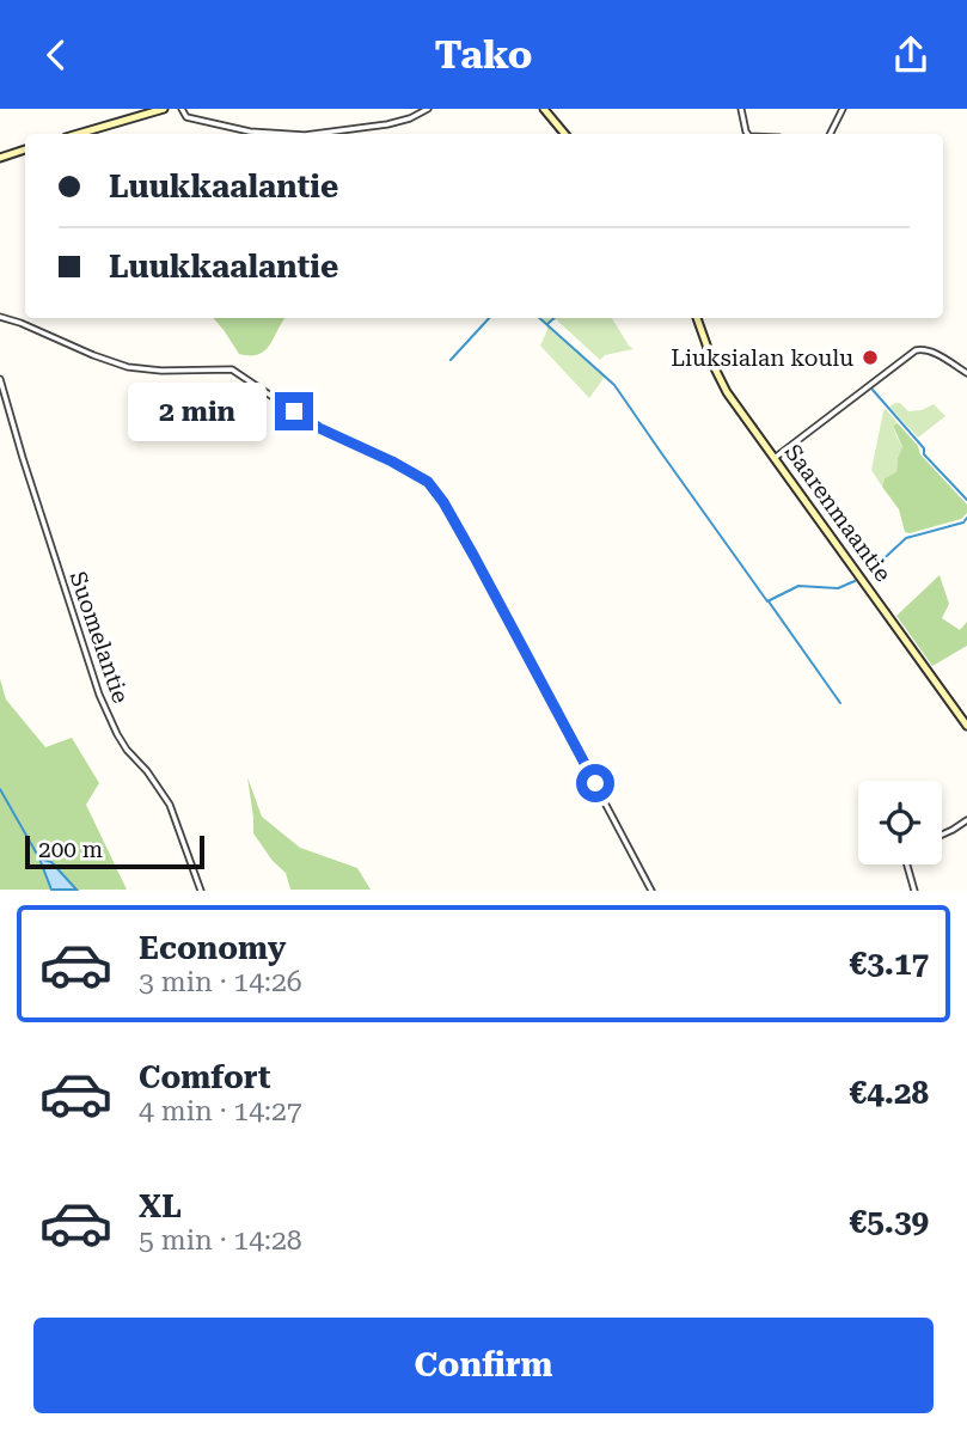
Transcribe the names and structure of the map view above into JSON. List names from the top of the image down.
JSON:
{
  "streets": {
    "street": ["Saarenmaantie", "Suomelantie"]
  },
  "places": ["Liuksialan koulu"],
  "scale_bar": "200 m",
  "page": {
    "header": "Tako",
    "banner": ["Luukkaalantie", "Luukkaalantie"],
    "bubble": "2 min",
    "scale": "200 m",
    "list": [
      {
        "name": "Economy",
        "note": "3 min · 14:26",
        "value": "€3.17"
      },
      {
        "name": "Comfort",
        "note": "4 min · 14:27",
        "value": "€4.28"
      },
      {
        "name": "XL",
        "note": "5 min · 14:28",
        "value": "€5.39"
      }
    ],
    "buttons": "Confirm"
  }
}
